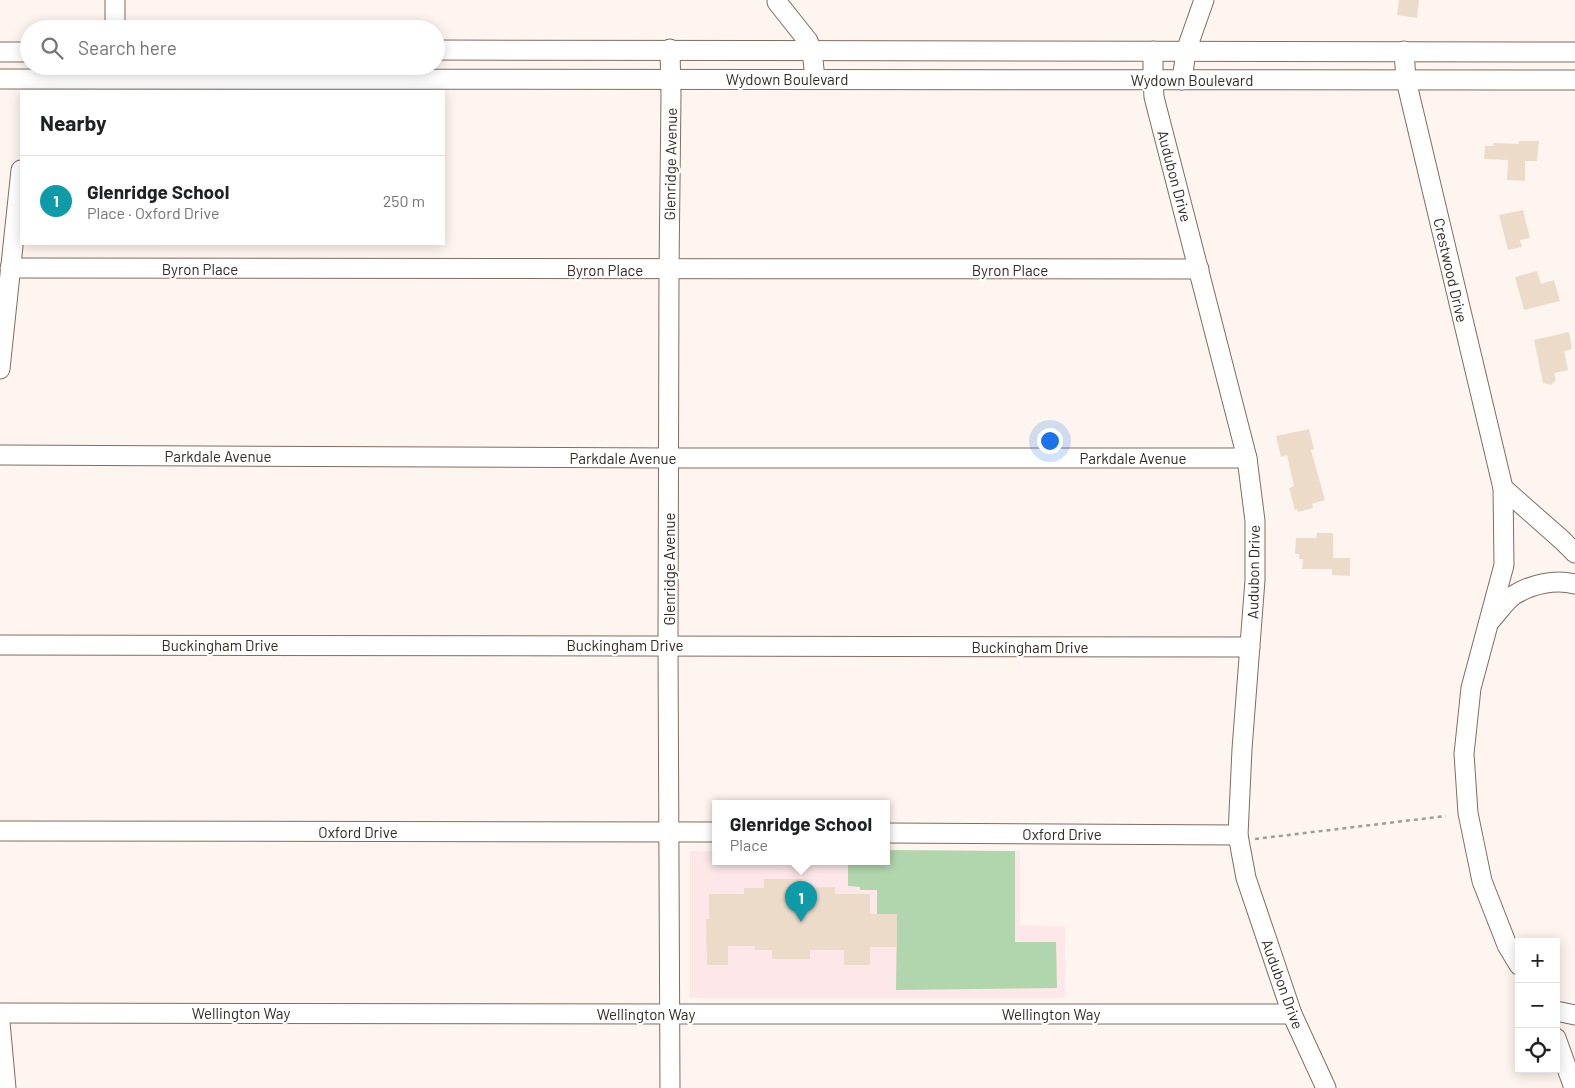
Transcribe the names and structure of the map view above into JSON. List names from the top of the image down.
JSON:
{
  "streets": {
    "street": [
      "Wydown Boulevard",
      "Glenridge Avenue",
      "Audubon Drive",
      "Byron Place",
      "Crestwood Drive",
      "Parkdale Avenue",
      "Buckingham Drive",
      "Oxford Drive",
      "Wellington Way"
    ]
  },
  "crossings": [
    ["Wydown Boulevard", "Glenridge Avenue"],
    ["Wydown Boulevard", "Audubon Drive"],
    ["Wydown Boulevard", "Crestwood Drive"],
    ["Glenridge Avenue", "Byron Place"],
    ["Glenridge Avenue", "Parkdale Avenue"],
    ["Glenridge Avenue", "Buckingham Drive"],
    ["Glenridge Avenue", "Oxford Drive"],
    ["Glenridge Avenue", "Wellington Way"],
    ["Audubon Drive", "Byron Place"],
    ["Audubon Drive", "Parkdale Avenue"],
    ["Audubon Drive", "Buckingham Drive"],
    ["Audubon Drive", "Oxford Drive"],
    ["Audubon Drive", "Wellington Way"]
  ],
  "page": {
    "search": "Search here",
    "heading": "Nearby",
    "list": [
      {
        "mark": "1",
        "name": "Glenridge School",
        "note": "Place · Oxford Drive",
        "value": "250 m"
      }
    ],
    "popup": ["Glenridge School", "Place"],
    "pins": "1",
    "map_buttons": ["+", "−"]
  }
}
